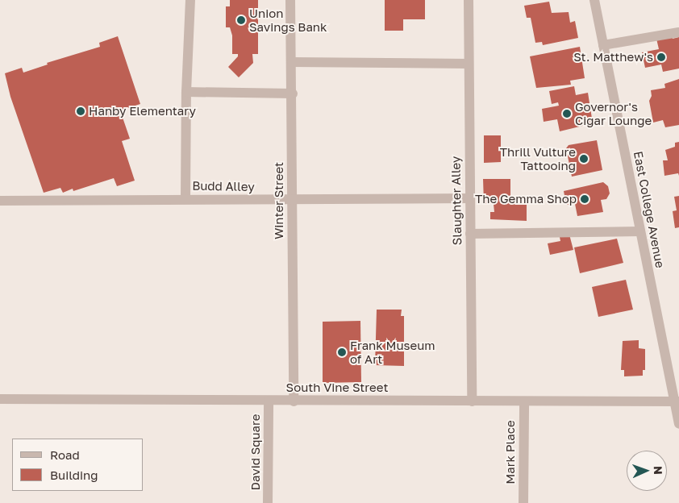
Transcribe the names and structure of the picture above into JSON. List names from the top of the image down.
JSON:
{
  "streets": {
    "street": [
      "Budd Alley",
      "Winter Street",
      "Slaughter Alley",
      "East College Avenue",
      "South Vine Street",
      "David Square",
      "Mark Place"
    ]
  },
  "crossings": [
    ["Budd Alley", "Winter Street"],
    ["Budd Alley", "Slaughter Alley"],
    ["Winter Street", "South Vine Street"],
    ["Slaughter Alley", "South Vine Street"],
    ["East College Avenue", "South Vine Street"],
    ["South Vine Street", "David Square"],
    ["South Vine Street", "Mark Place"]
  ],
  "places": [
    "Union Savings Bank",
    "St. Matthew's",
    "Hanby Elementary",
    "Governor's Cigar Lounge",
    "Thrill Vulture Tattooing",
    "The Gemma Shop",
    "Frank Museum of Art"
  ],
  "legend": ["Road", "Building"],
  "north": "right"
}
